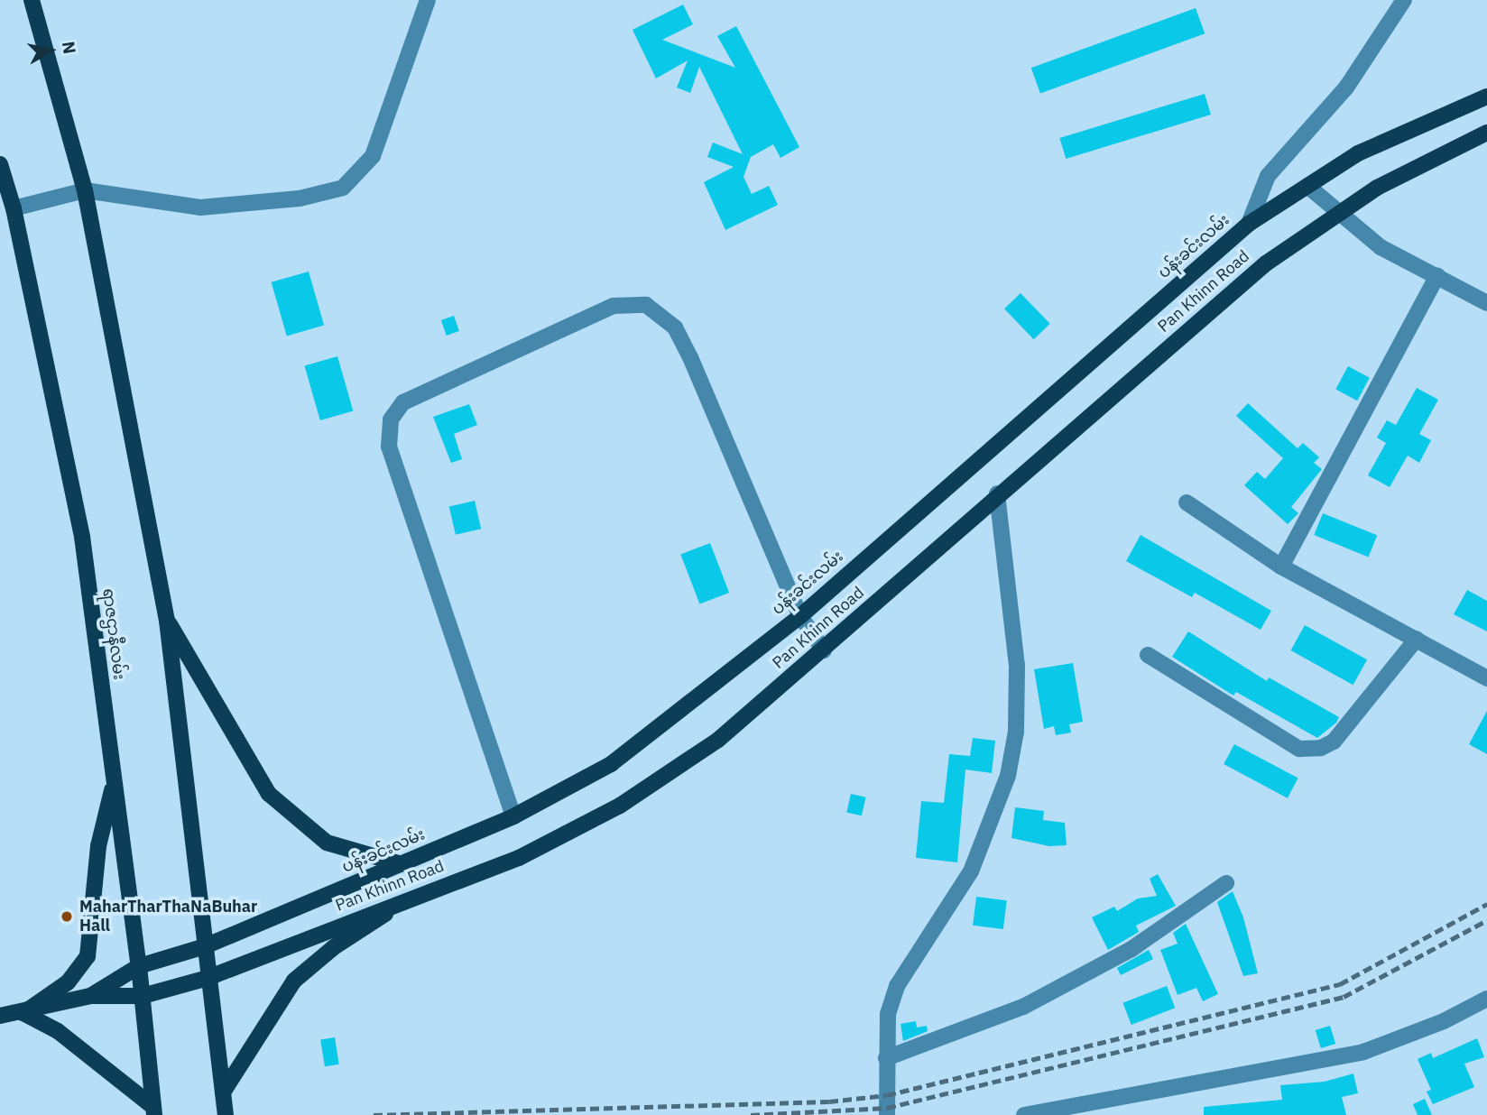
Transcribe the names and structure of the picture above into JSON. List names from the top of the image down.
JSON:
{
  "streets": {
    "main road": ["ပန်းခင်းလမ်း", "Pan Khinn Road", "ရာဇဌာနီလမ်း"]
  },
  "crossings": [
    ["ပန်းခင်းလမ်း", "Pan Khinn Road"],
    ["ပန်းခင်းလမ်း", "ရာဇဌာနီလမ်း"],
    ["Pan Khinn Road", "ရာဇဌာနီလမ်း"]
  ],
  "places": ["MaharTharThaNaBuhar Hall"],
  "north": "right"
}
